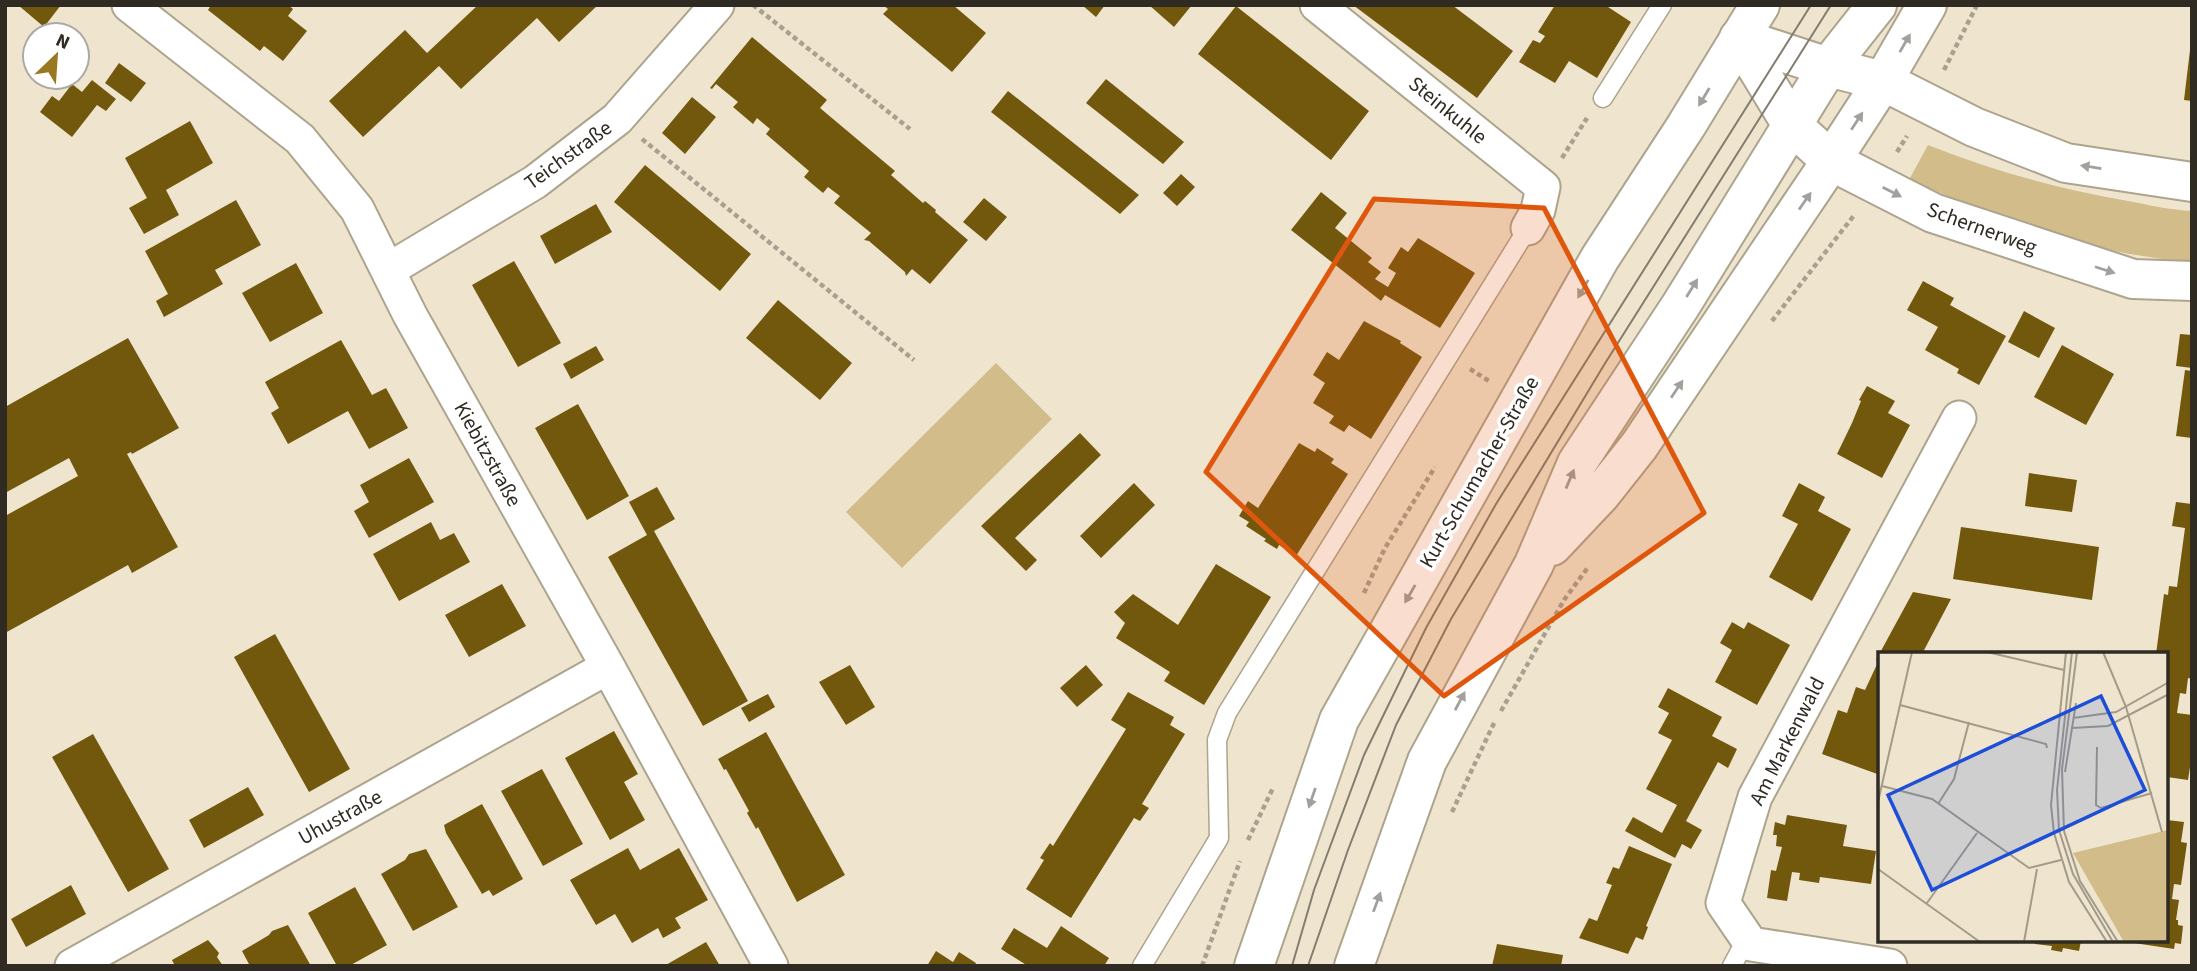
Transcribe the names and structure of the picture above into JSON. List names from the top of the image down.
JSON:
{
  "streets": {
    "main road": ["Schernerweg", "Kurt-Schumacher-Straße"],
    "street": [
      "Steinkuhle",
      "Teichstraße",
      "Kiebitzstraße",
      "Am Markenwald",
      "Uhustraße"
    ]
  },
  "crossings": [
    ["Teichstraße", "Kiebitzstraße"],
    ["Schernerweg", "Kurt-Schumacher-Straße"],
    ["Kiebitzstraße", "Uhustraße"]
  ],
  "north": "top right"
}
